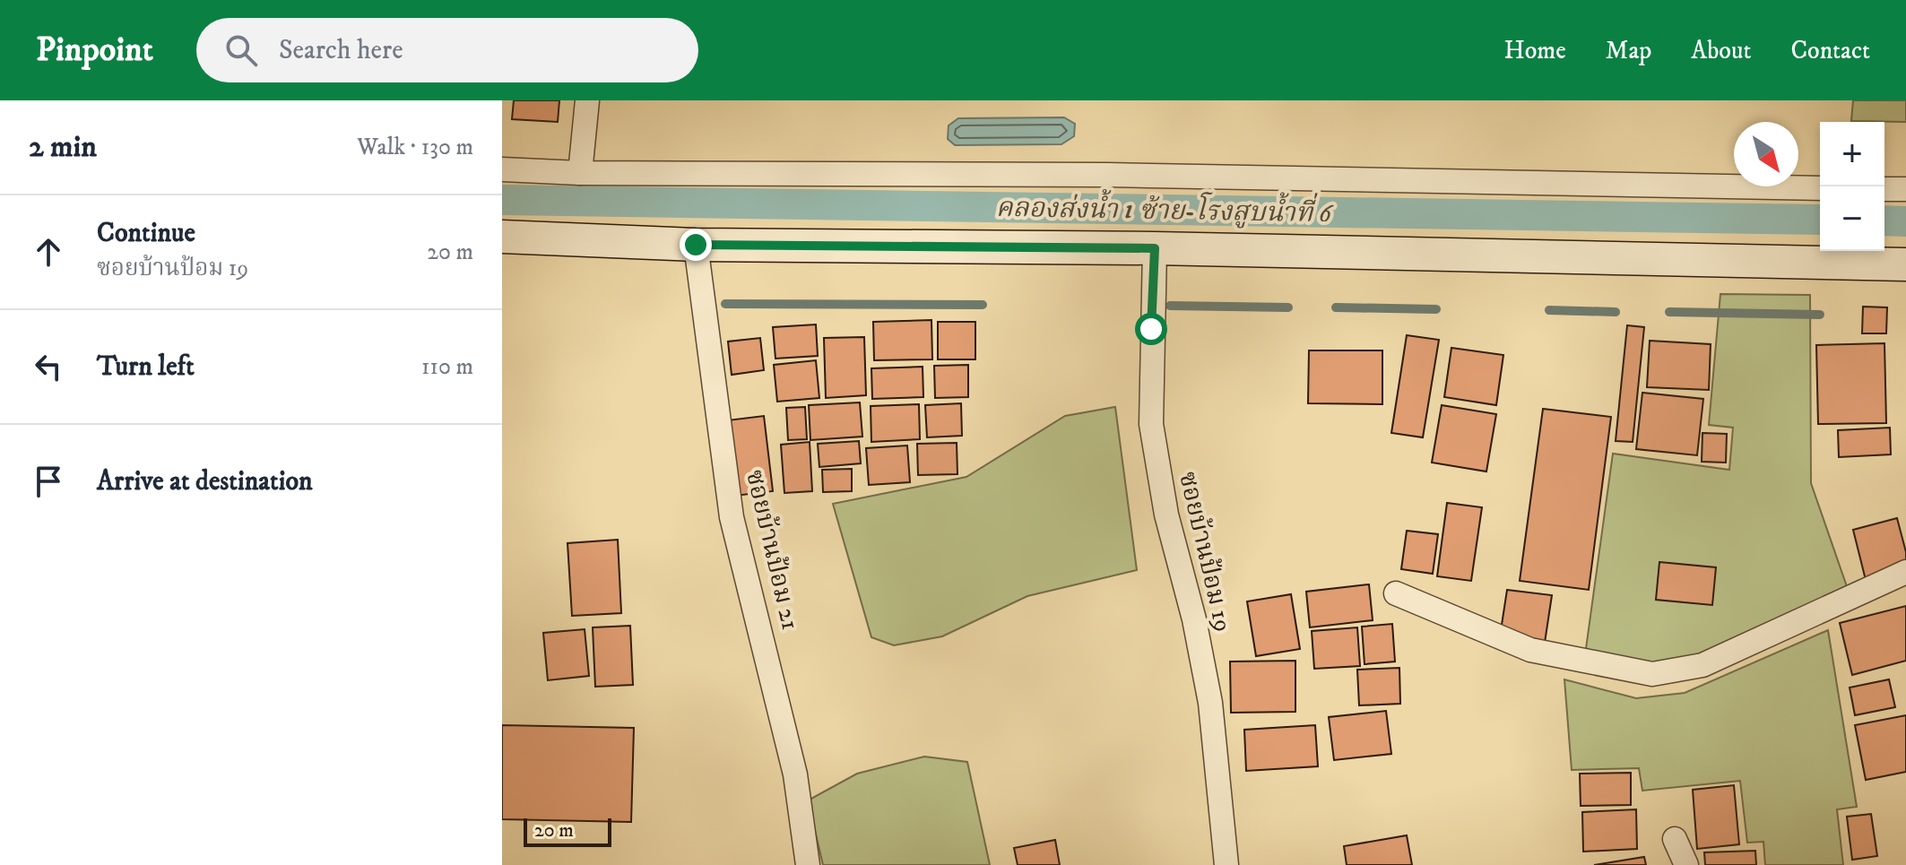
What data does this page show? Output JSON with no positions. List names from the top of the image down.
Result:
{
  "streets": {
    "street": ["ซอยบ้านป้อม 21", "ซอยบ้านป้อม 19"]
  },
  "water": ["คลองส่งน้ำ 1 ซ้าย-โรงสูบน้ำที่ 6"],
  "scale_bar": "20 m",
  "north": "bottom right",
  "page": {
    "header": "Pinpoint",
    "search": "Search here",
    "nav": [
      "Home",
      "Map",
      "About",
      "Contact"
    ],
    "heading": ["2 min", "Walk · 130 m"],
    "map_buttons": ["+", "−"],
    "list": [
      ["Continue", "ซอยบ้านป้อม 19", "20 m"],
      ["Turn left", "110 m"],
      "Arrive at destination"
    ],
    "scale": "20 m"
  }
}
